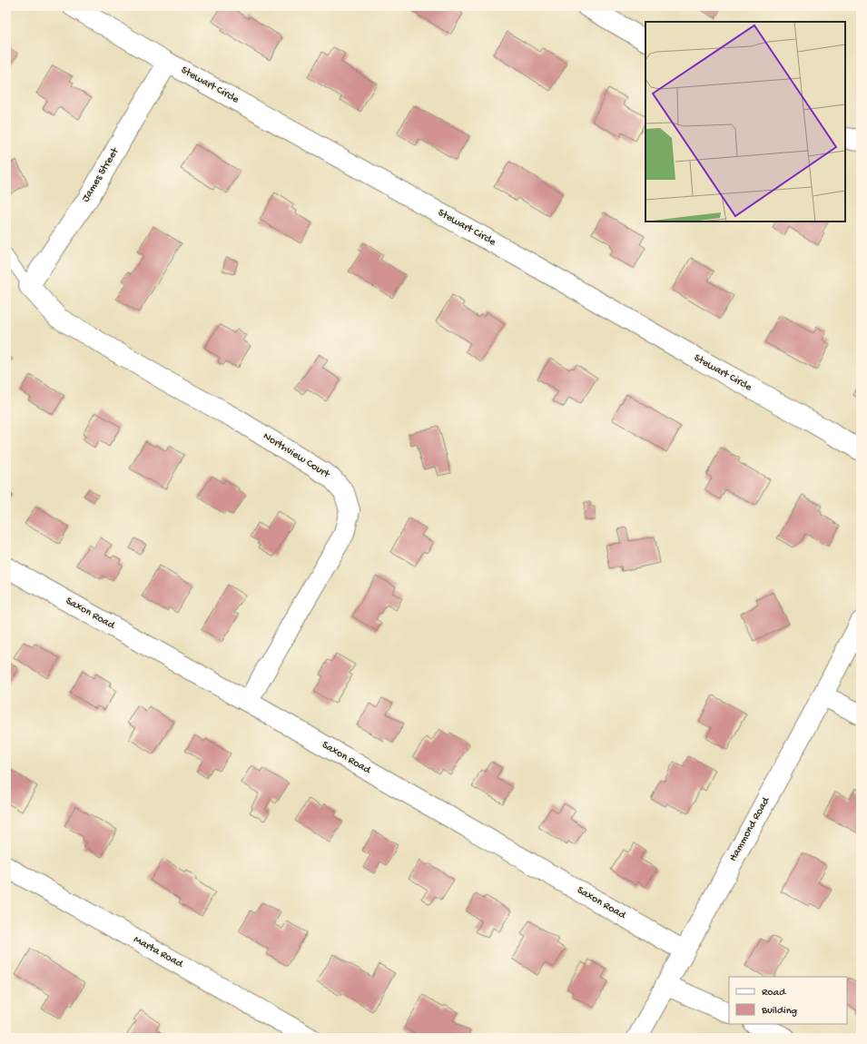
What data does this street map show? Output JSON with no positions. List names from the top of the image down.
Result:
{
  "streets": {
    "street": [
      "Stewart Circle",
      "James Street",
      "Northview Court",
      "Saxon Road",
      "Hammond Road",
      "Marta Road"
    ]
  },
  "crossings": [
    ["Stewart Circle", "James Street"],
    ["James Street", "Northview Court"],
    ["Northview Court", "Saxon Road"],
    ["Saxon Road", "Hammond Road"]
  ],
  "legend": ["Road", "Building"]
}
